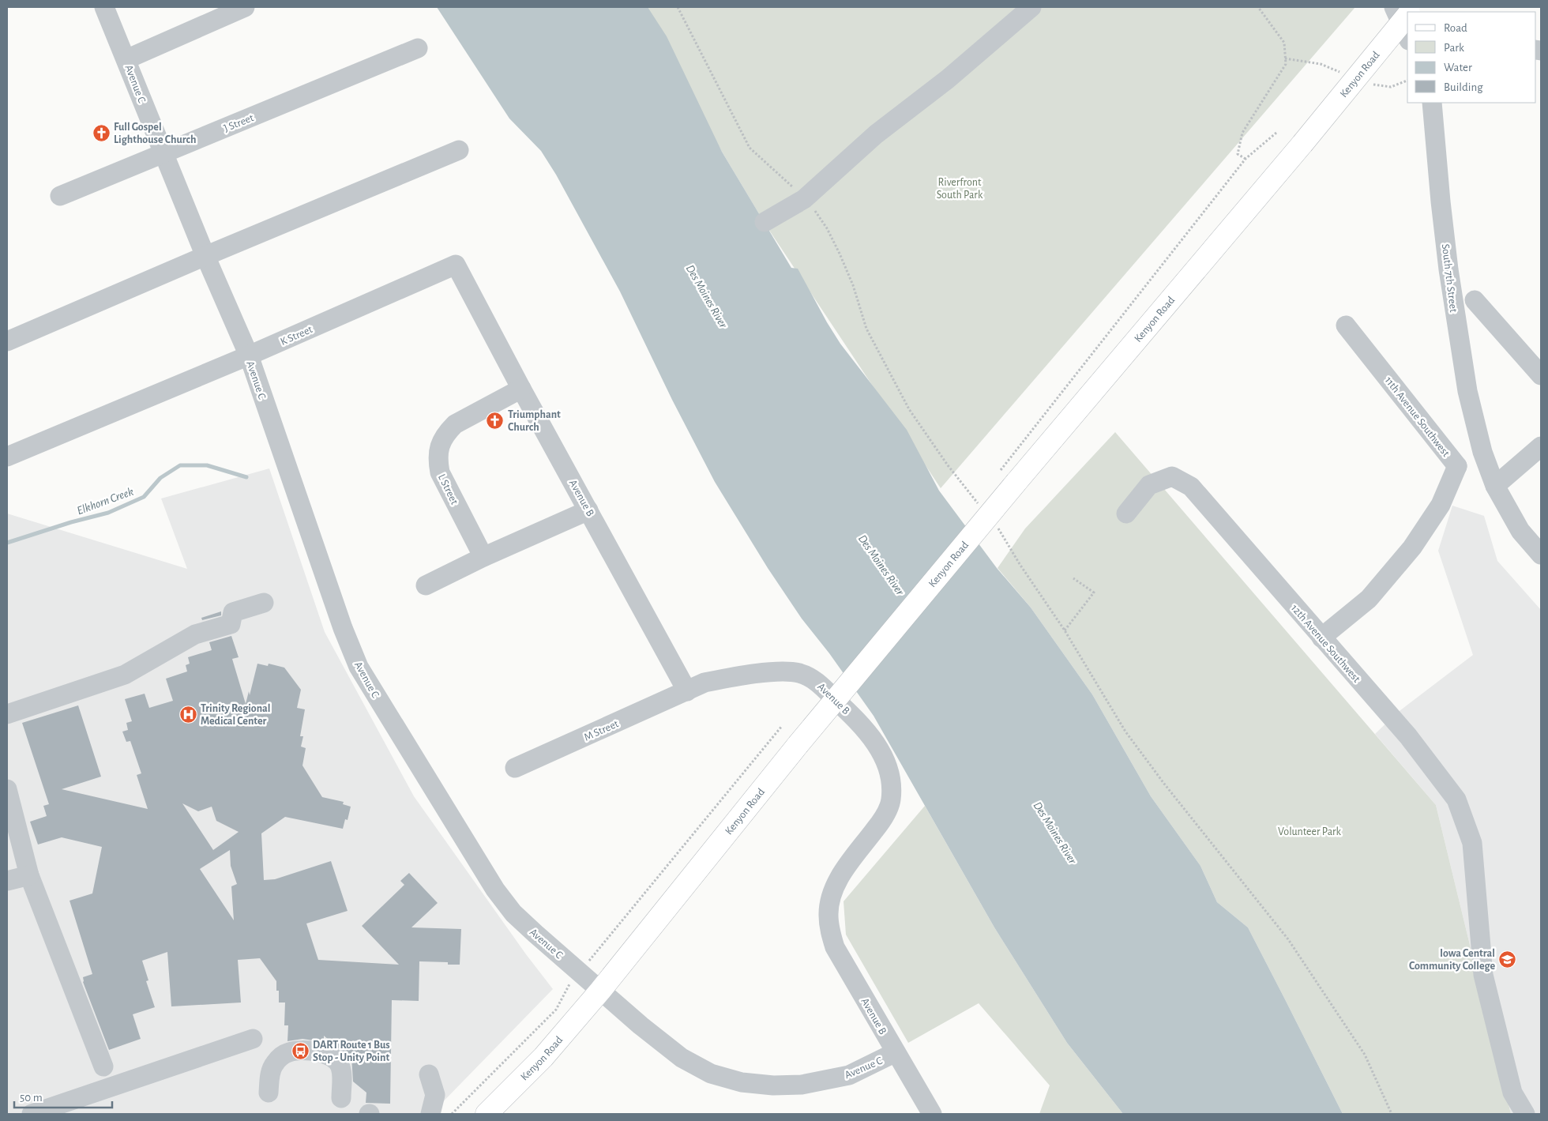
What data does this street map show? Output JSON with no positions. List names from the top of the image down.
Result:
{
  "streets": {
    "main road": ["Kenyon Road"],
    "street": [
      "Avenue C",
      "J Street",
      "South 7th Street",
      "K Street",
      "11th Avenue Southwest",
      "L Street",
      "Avenue B",
      "12th Avenue Southwest",
      "M Street"
    ]
  },
  "crossings": [
    ["Kenyon Road", "Avenue C"],
    ["Avenue C", "J Street"],
    ["Avenue C", "K Street"],
    ["Avenue C", "Avenue B"],
    ["South 7th Street", "11th Avenue Southwest"],
    ["K Street", "L Street"],
    ["K Street", "Avenue B"],
    ["L Street", "Avenue B"],
    ["Avenue B", "M Street"]
  ],
  "water": ["Des Moines River", "Elkhorn Creek"],
  "parks": ["Riverfront South Park", "Volunteer Park"],
  "places": {
    "church": ["Full Gospel Lighthouse Church", "Triumphant Church"],
    "hospital": ["Trinity Regional Medical Center"],
    "school or university": ["Iowa Central Community College"],
    "bus stop": ["DART Route 1 Bus Stop - Unity Point"]
  },
  "legend": [
    "Road",
    "Park",
    "Water",
    "Building"
  ],
  "scale_bar": "50 m"
}
